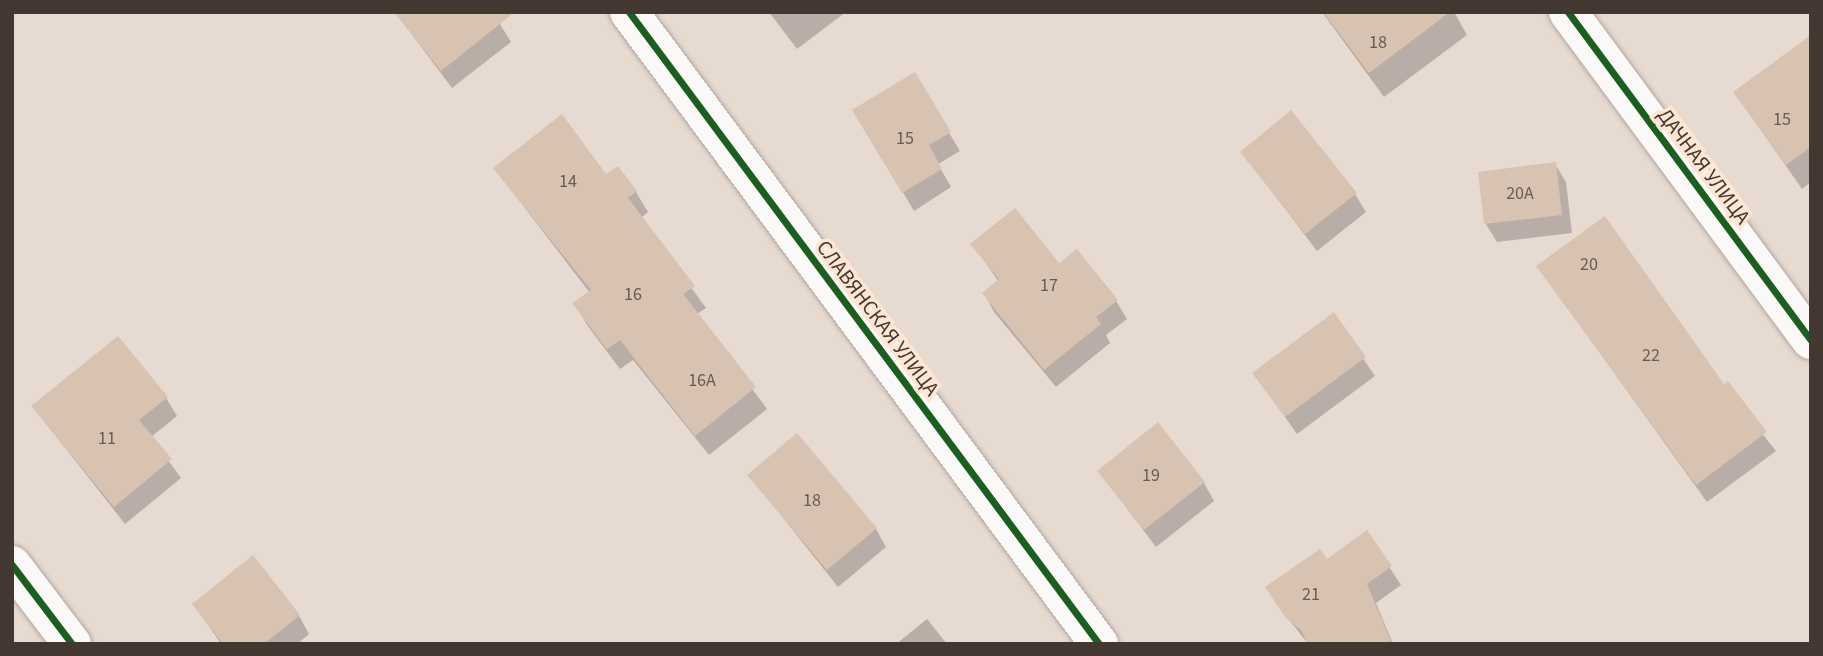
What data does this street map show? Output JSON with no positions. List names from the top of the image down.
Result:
{
  "streets": {
    "street": ["ДАЧНАЯ УЛИЦА", "СЛАВЯНСКАЯ УЛИЦА"]
  },
  "house_numbers": [
    "18",
    "15",
    "15",
    "14",
    "20А",
    "20",
    "17",
    "16",
    "22",
    "16А",
    "11",
    "19",
    "18",
    "21"
  ]
}
